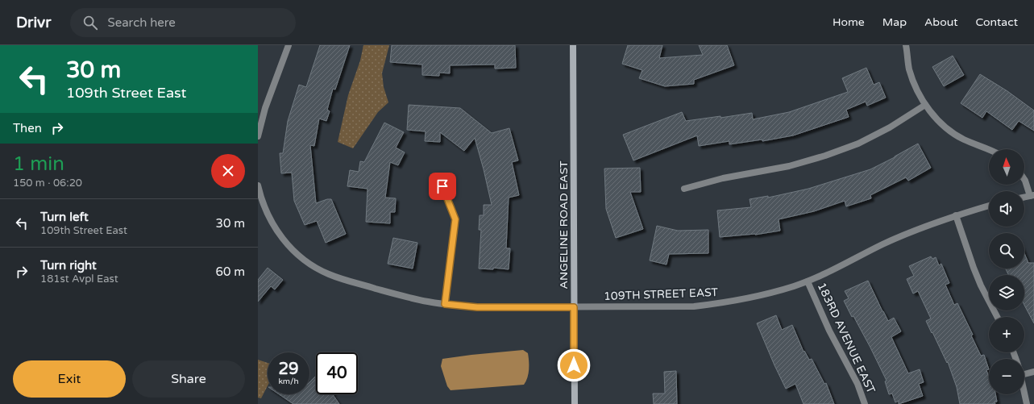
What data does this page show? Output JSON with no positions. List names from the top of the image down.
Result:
{
  "streets": {
    "street": ["ANGELINE ROAD EAST", "109TH STREET EAST", "183RD AVENUE EAST"]
  },
  "crossings": [
    ["ANGELINE ROAD EAST", "109TH STREET EAST"],
    ["109TH STREET EAST", "183RD AVENUE EAST"]
  ],
  "north": "top",
  "page": {
    "header": "Drivr",
    "search": "Search here",
    "nav": [
      "Home",
      "Map",
      "About",
      "Contact"
    ],
    "turn": ["30 m", "109th Street East"],
    "then": "Then",
    "heading": ["1 min", "150 m · 06:20"],
    "map_buttons": ["+", "−"],
    "list": [
      {
        "name": "Turn left",
        "note": "109th Street East",
        "value": "30 m"
      },
      {
        "name": "Turn right",
        "note": "181st Avpl East",
        "value": "60 m"
      }
    ],
    "speed": "29 km/h",
    "limit": "40",
    "buttons": ["Exit", "Share"]
  }
}
